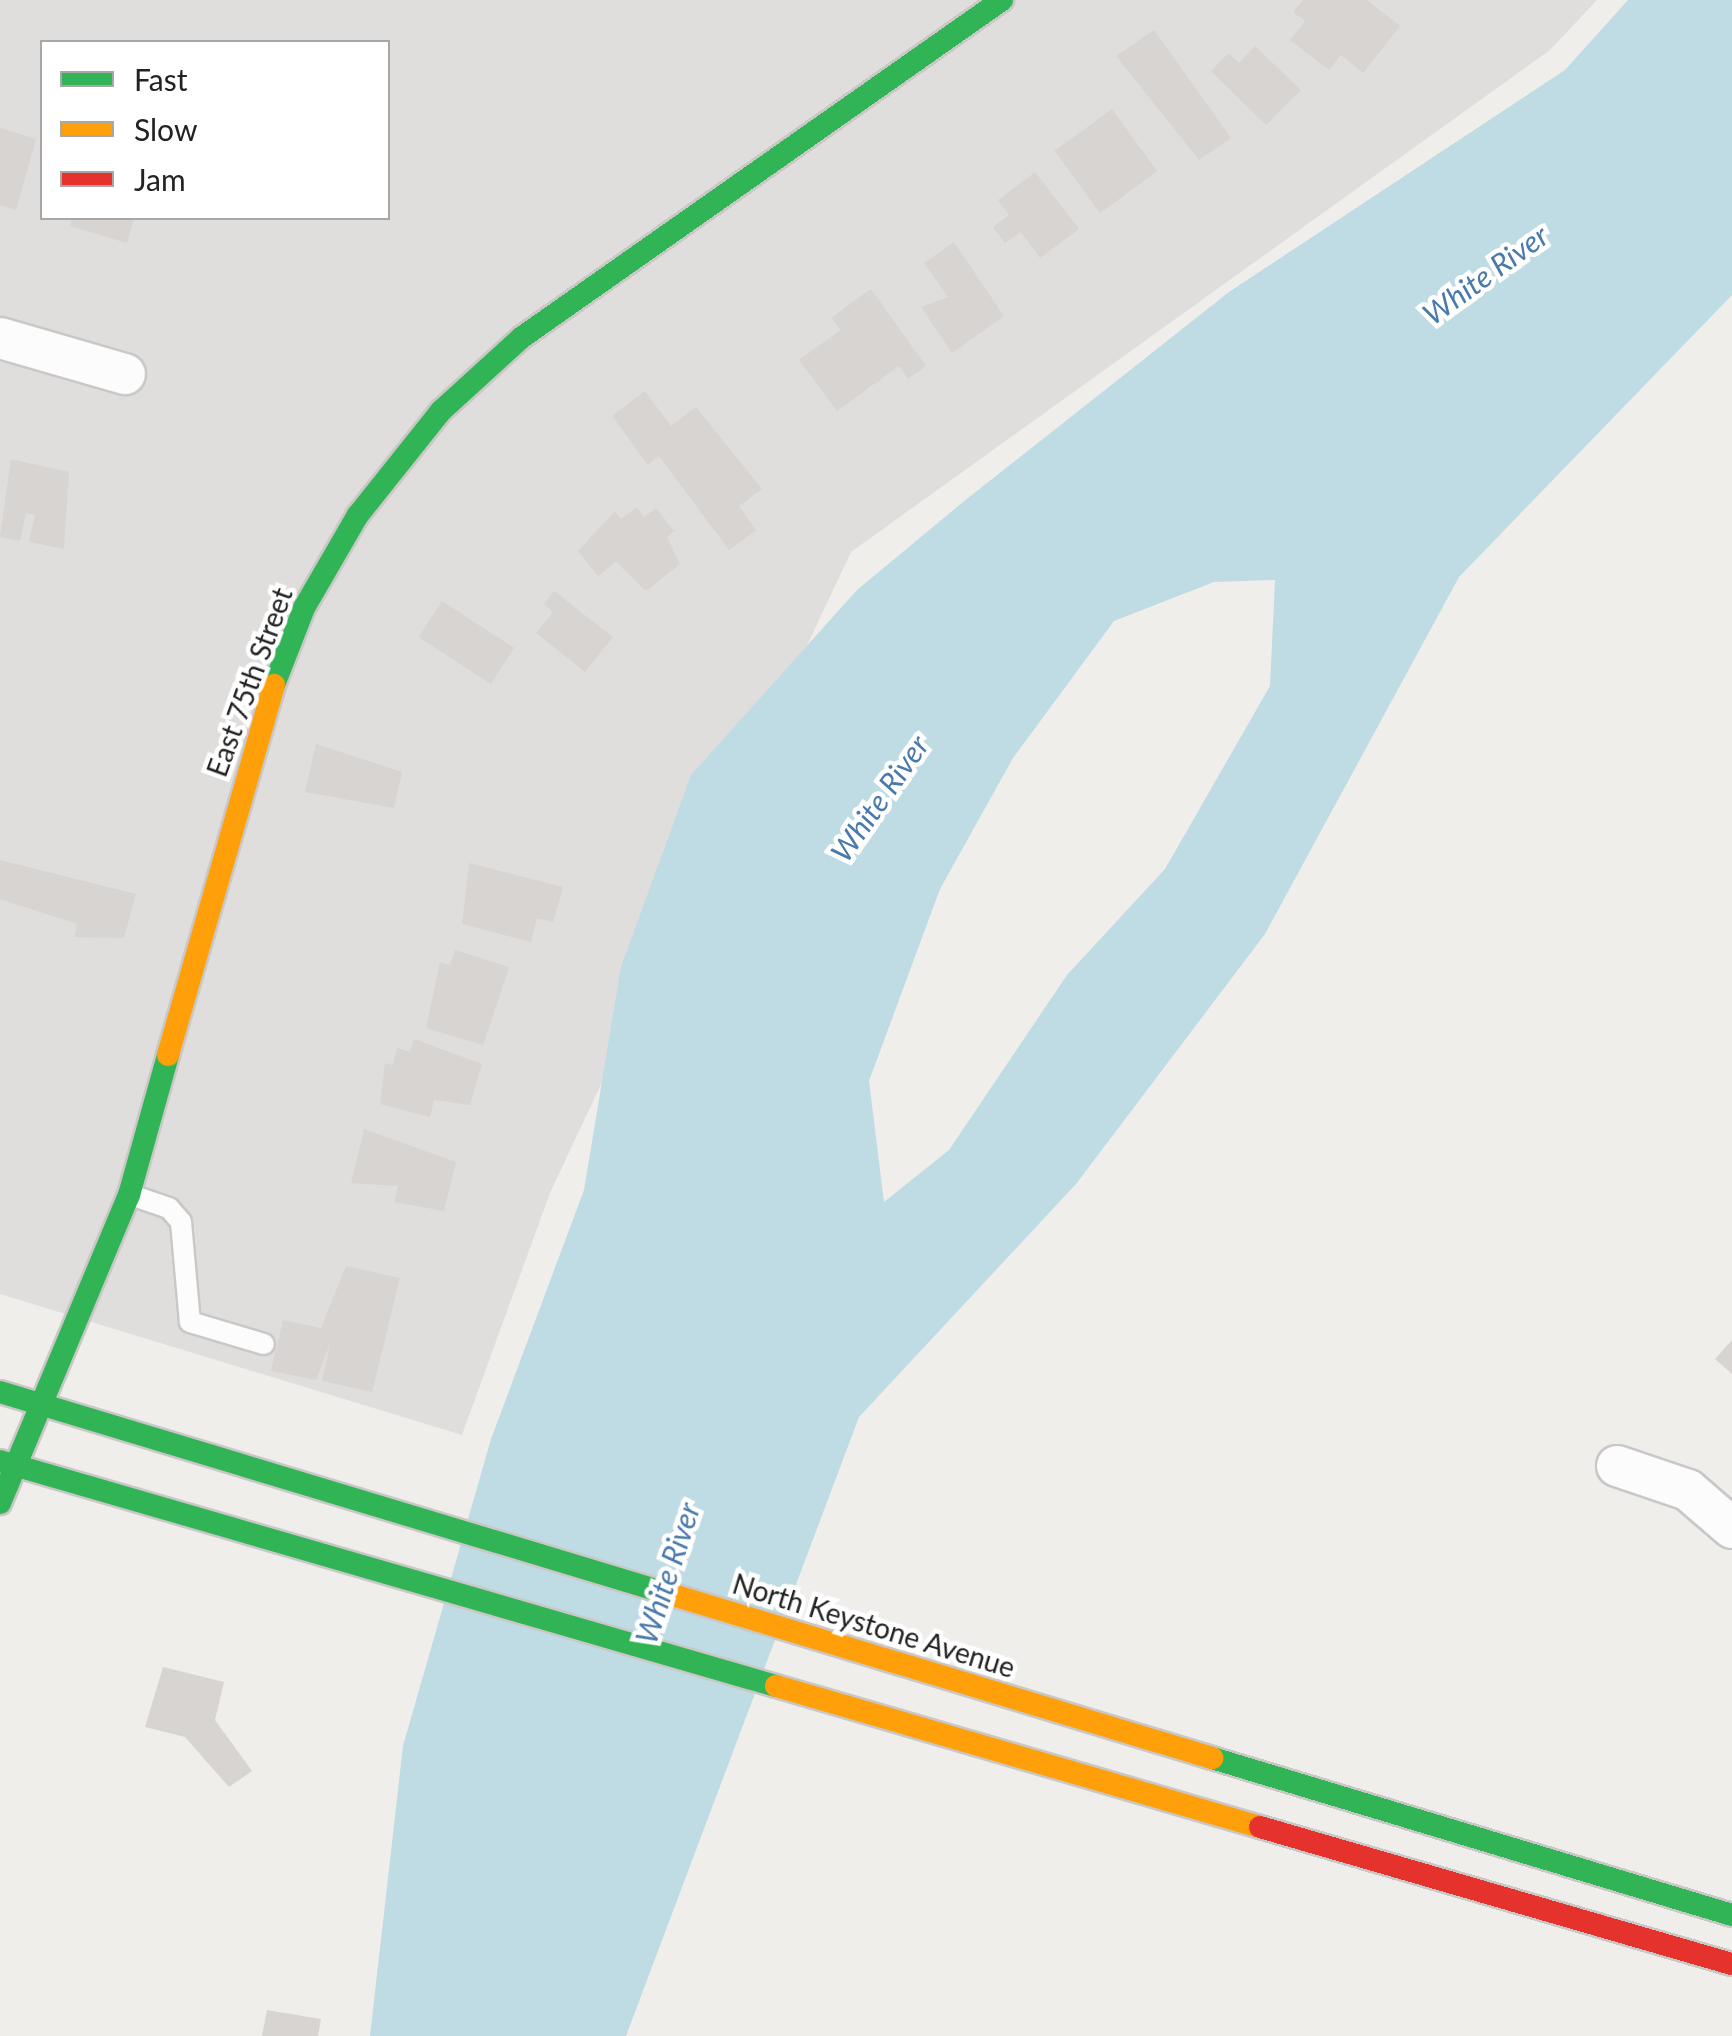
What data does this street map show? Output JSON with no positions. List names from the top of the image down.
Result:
{
  "streets": {
    "main road": ["East 75th Street", "North Keystone Avenue"]
  },
  "crossings": [
    ["East 75th Street", "North Keystone Avenue"]
  ],
  "water": ["White River"],
  "legend": ["Fast", "Slow", "Jam"]
}
